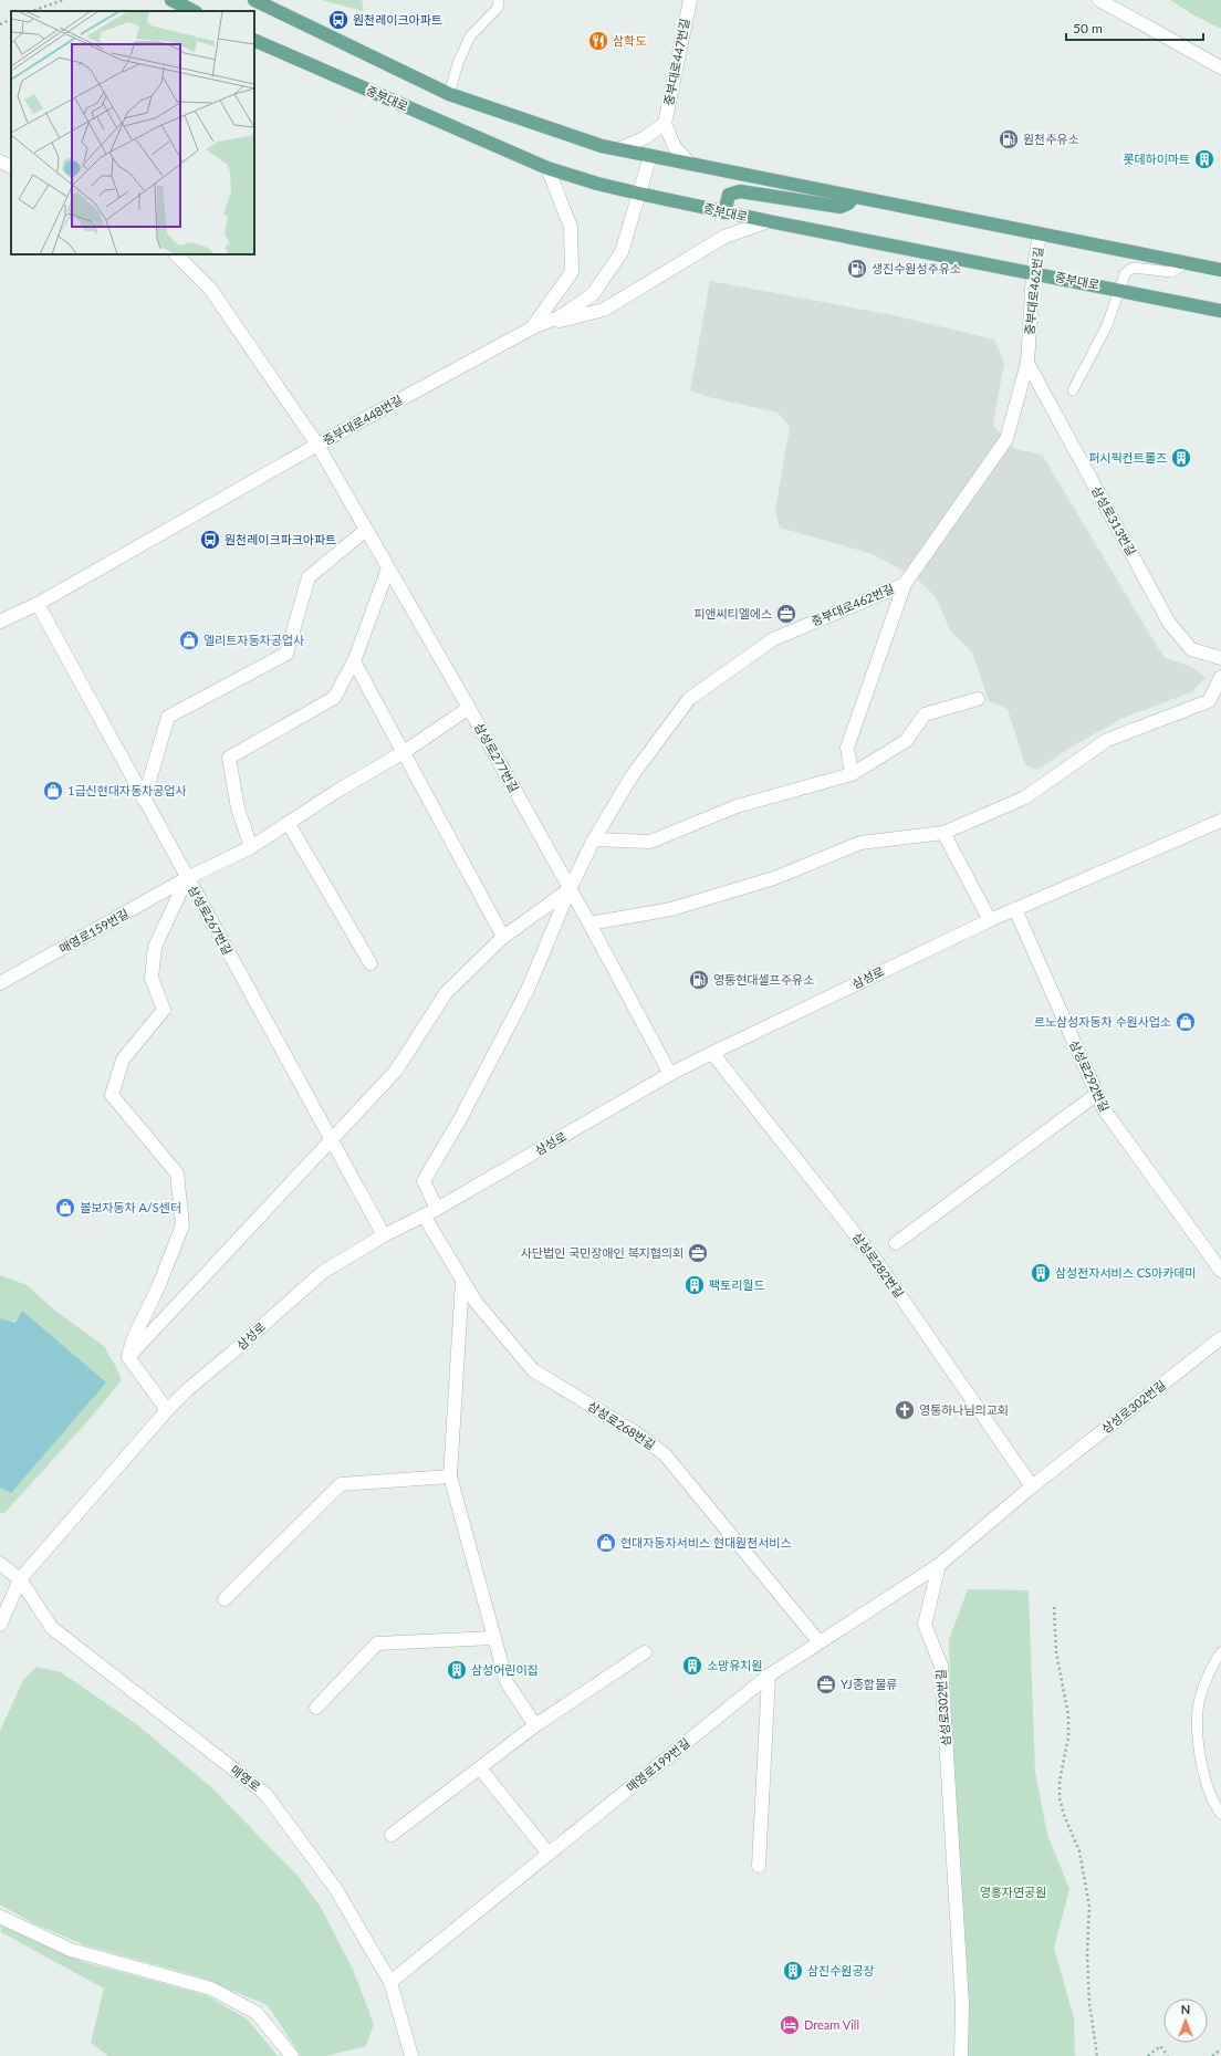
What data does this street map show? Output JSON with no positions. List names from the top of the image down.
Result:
{
  "streets": {
    "main road": ["중부대로"],
    "street": [
      "중부대로447번길",
      "중부대로462번길",
      "중부대로448번길",
      "삼성로313번길",
      "삼성로277번길",
      "삼성로267번길",
      "매영로159번길",
      "삼성로",
      "삼성로292번길",
      "삼성로282번길",
      "삼성로302번길",
      "삼성로268번길",
      "매영로199번길",
      "매영로"
    ]
  },
  "crossings": [
    ["중부대로", "중부대로462번길"],
    ["중부대로", "중부대로448번길"],
    ["중부대로462번길", "삼성로313번길"],
    ["중부대로462번길", "삼성로277번길"],
    ["중부대로462번길", "삼성로"],
    ["중부대로448번길", "삼성로277번길"],
    ["중부대로448번길", "삼성로267번길"],
    ["삼성로277번길", "매영로159번길"],
    ["삼성로277번길", "삼성로"],
    ["삼성로267번길", "매영로159번길"],
    ["삼성로267번길", "삼성로"],
    ["삼성로", "삼성로292번길"],
    ["삼성로", "삼성로282번길"],
    ["삼성로", "삼성로268번길"],
    ["삼성로", "매영로"],
    ["삼성로282번길", "삼성로302번길"],
    ["삼성로302번길", "매영로199번길"],
    ["삼성로268번길", "매영로199번길"],
    ["매영로199번길", "매영로"]
  ],
  "parks": ["영흥자연공원"],
  "places": {
    "bus stop": ["원천레이크아파트", "원천레이크파크아파트"],
    "restaurant": ["삼학도"],
    "fuel station": ["원천주유소", "생진수원성주유소", "영통현대셀프주유소"],
    "building": [
      "롯데하이마트",
      "퍼시픽컨트롤즈",
      "삼성전자서비스 CS아카데미",
      "팩토리월드",
      "소망유치원",
      "삼성어린이집",
      "삼진수원공장"
    ],
    "office": ["피앤씨티엘에스", "사단법인 국민장애인 복지협의회", "YJ종합물류"],
    "shop": [
      "엘리트자동차공업사",
      "1급신현대자동차공업사",
      "르노삼성자동차 수원사업소",
      "볼보자동차 A/S센터",
      "현대자동차서비스 현대원천서비스"
    ],
    "church": ["영통하나님의교회"],
    "hotel": ["Dream Vill"]
  },
  "scale_bar": "50 m",
  "north": "top"
}
